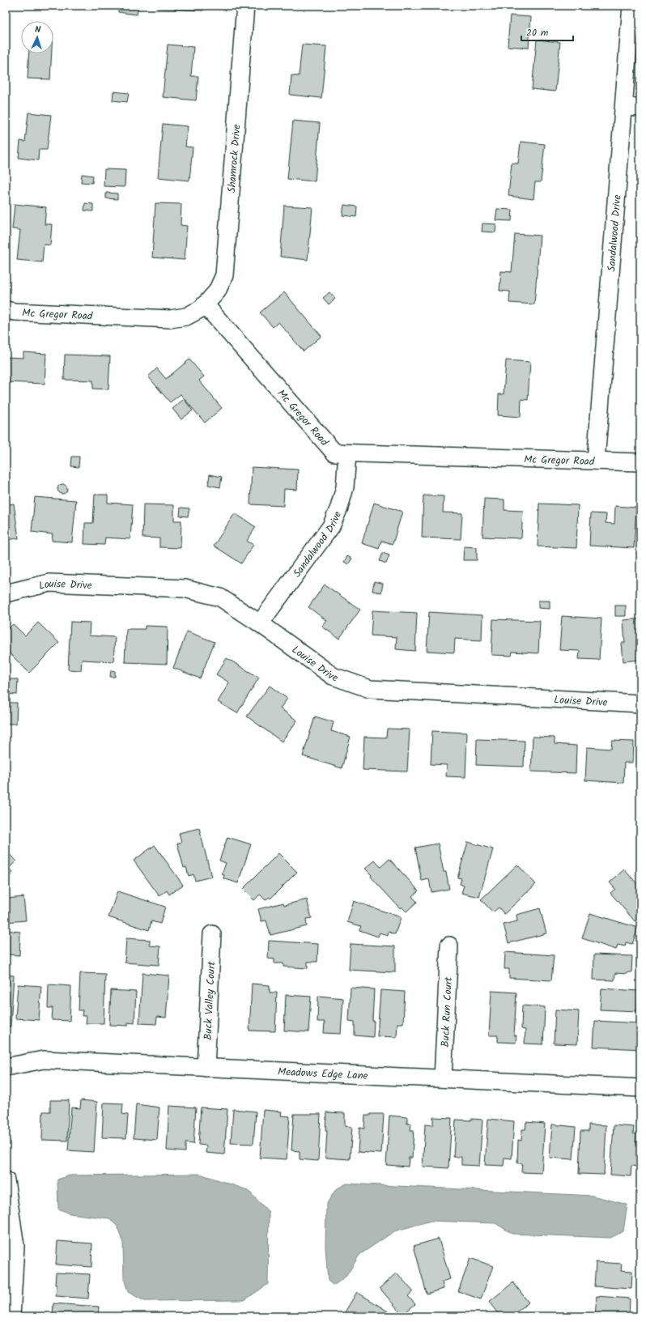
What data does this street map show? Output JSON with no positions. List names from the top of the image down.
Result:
{
  "streets": {
    "street": [
      "Shamrock Drive",
      "Sandalwood Drive",
      "Mc Gregor Road",
      "Louise Drive",
      "Buck Valley Court",
      "Buck Run Court",
      "Meadows Edge Lane"
    ]
  },
  "crossings": [
    ["Shamrock Drive", "Mc Gregor Road"],
    ["Sandalwood Drive", "Mc Gregor Road"],
    ["Sandalwood Drive", "Louise Drive"],
    ["Buck Valley Court", "Meadows Edge Lane"],
    ["Buck Run Court", "Meadows Edge Lane"]
  ],
  "scale_bar": "20 m",
  "north": "top"
}
